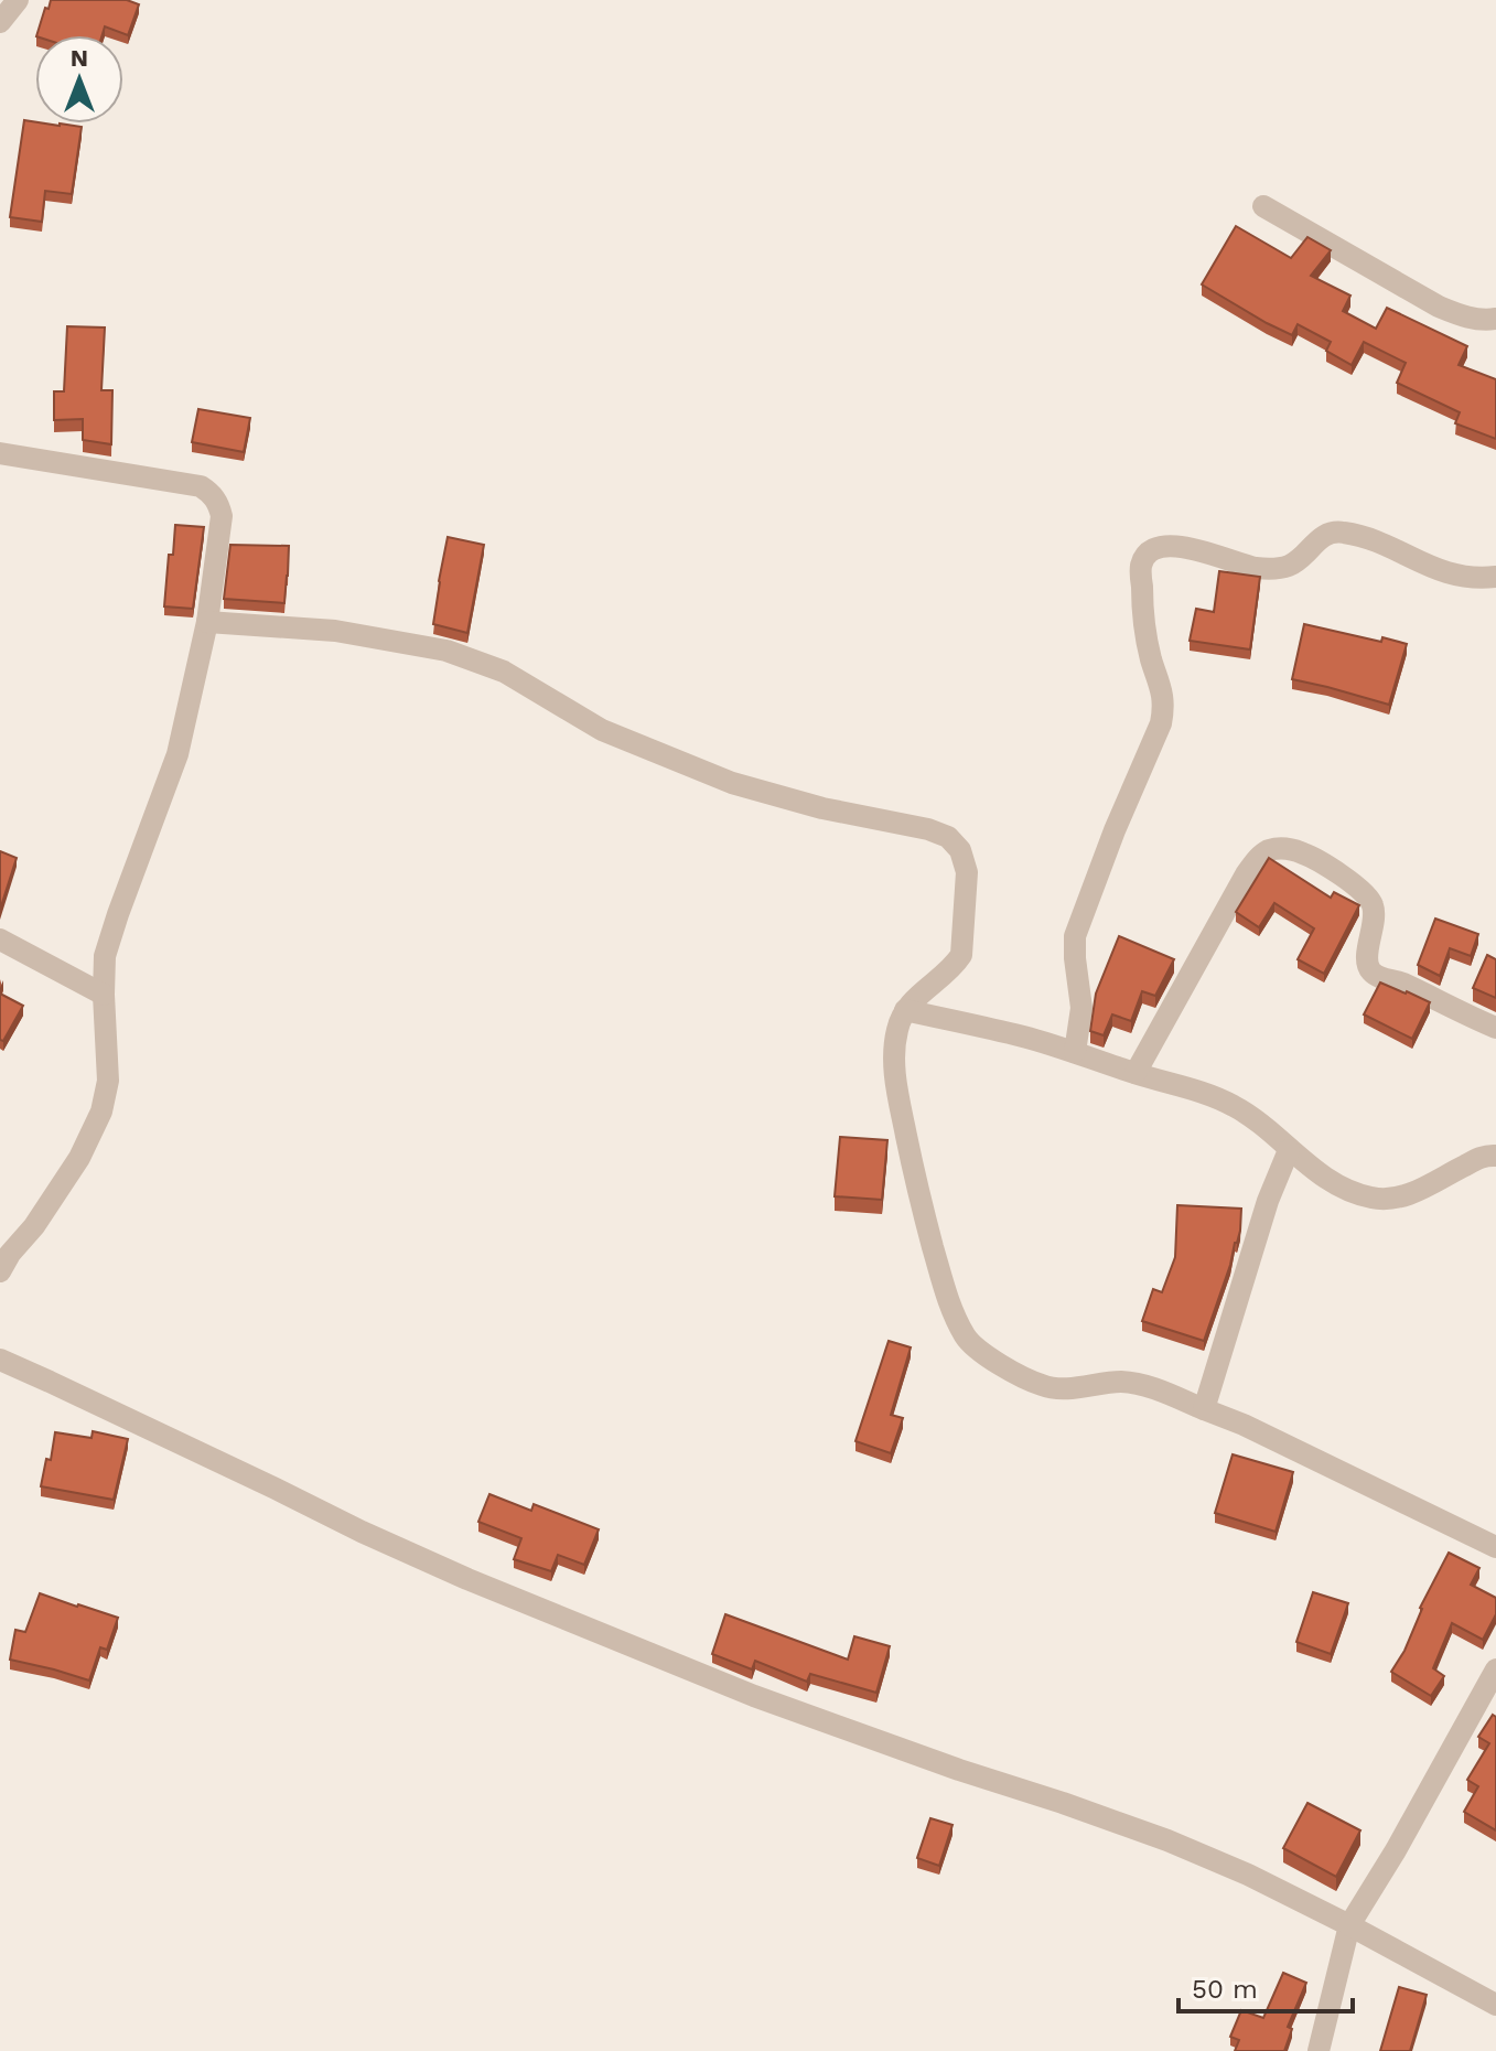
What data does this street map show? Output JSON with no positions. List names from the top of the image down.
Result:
{
  "scale_bar": "50 m",
  "north": "top"
}
